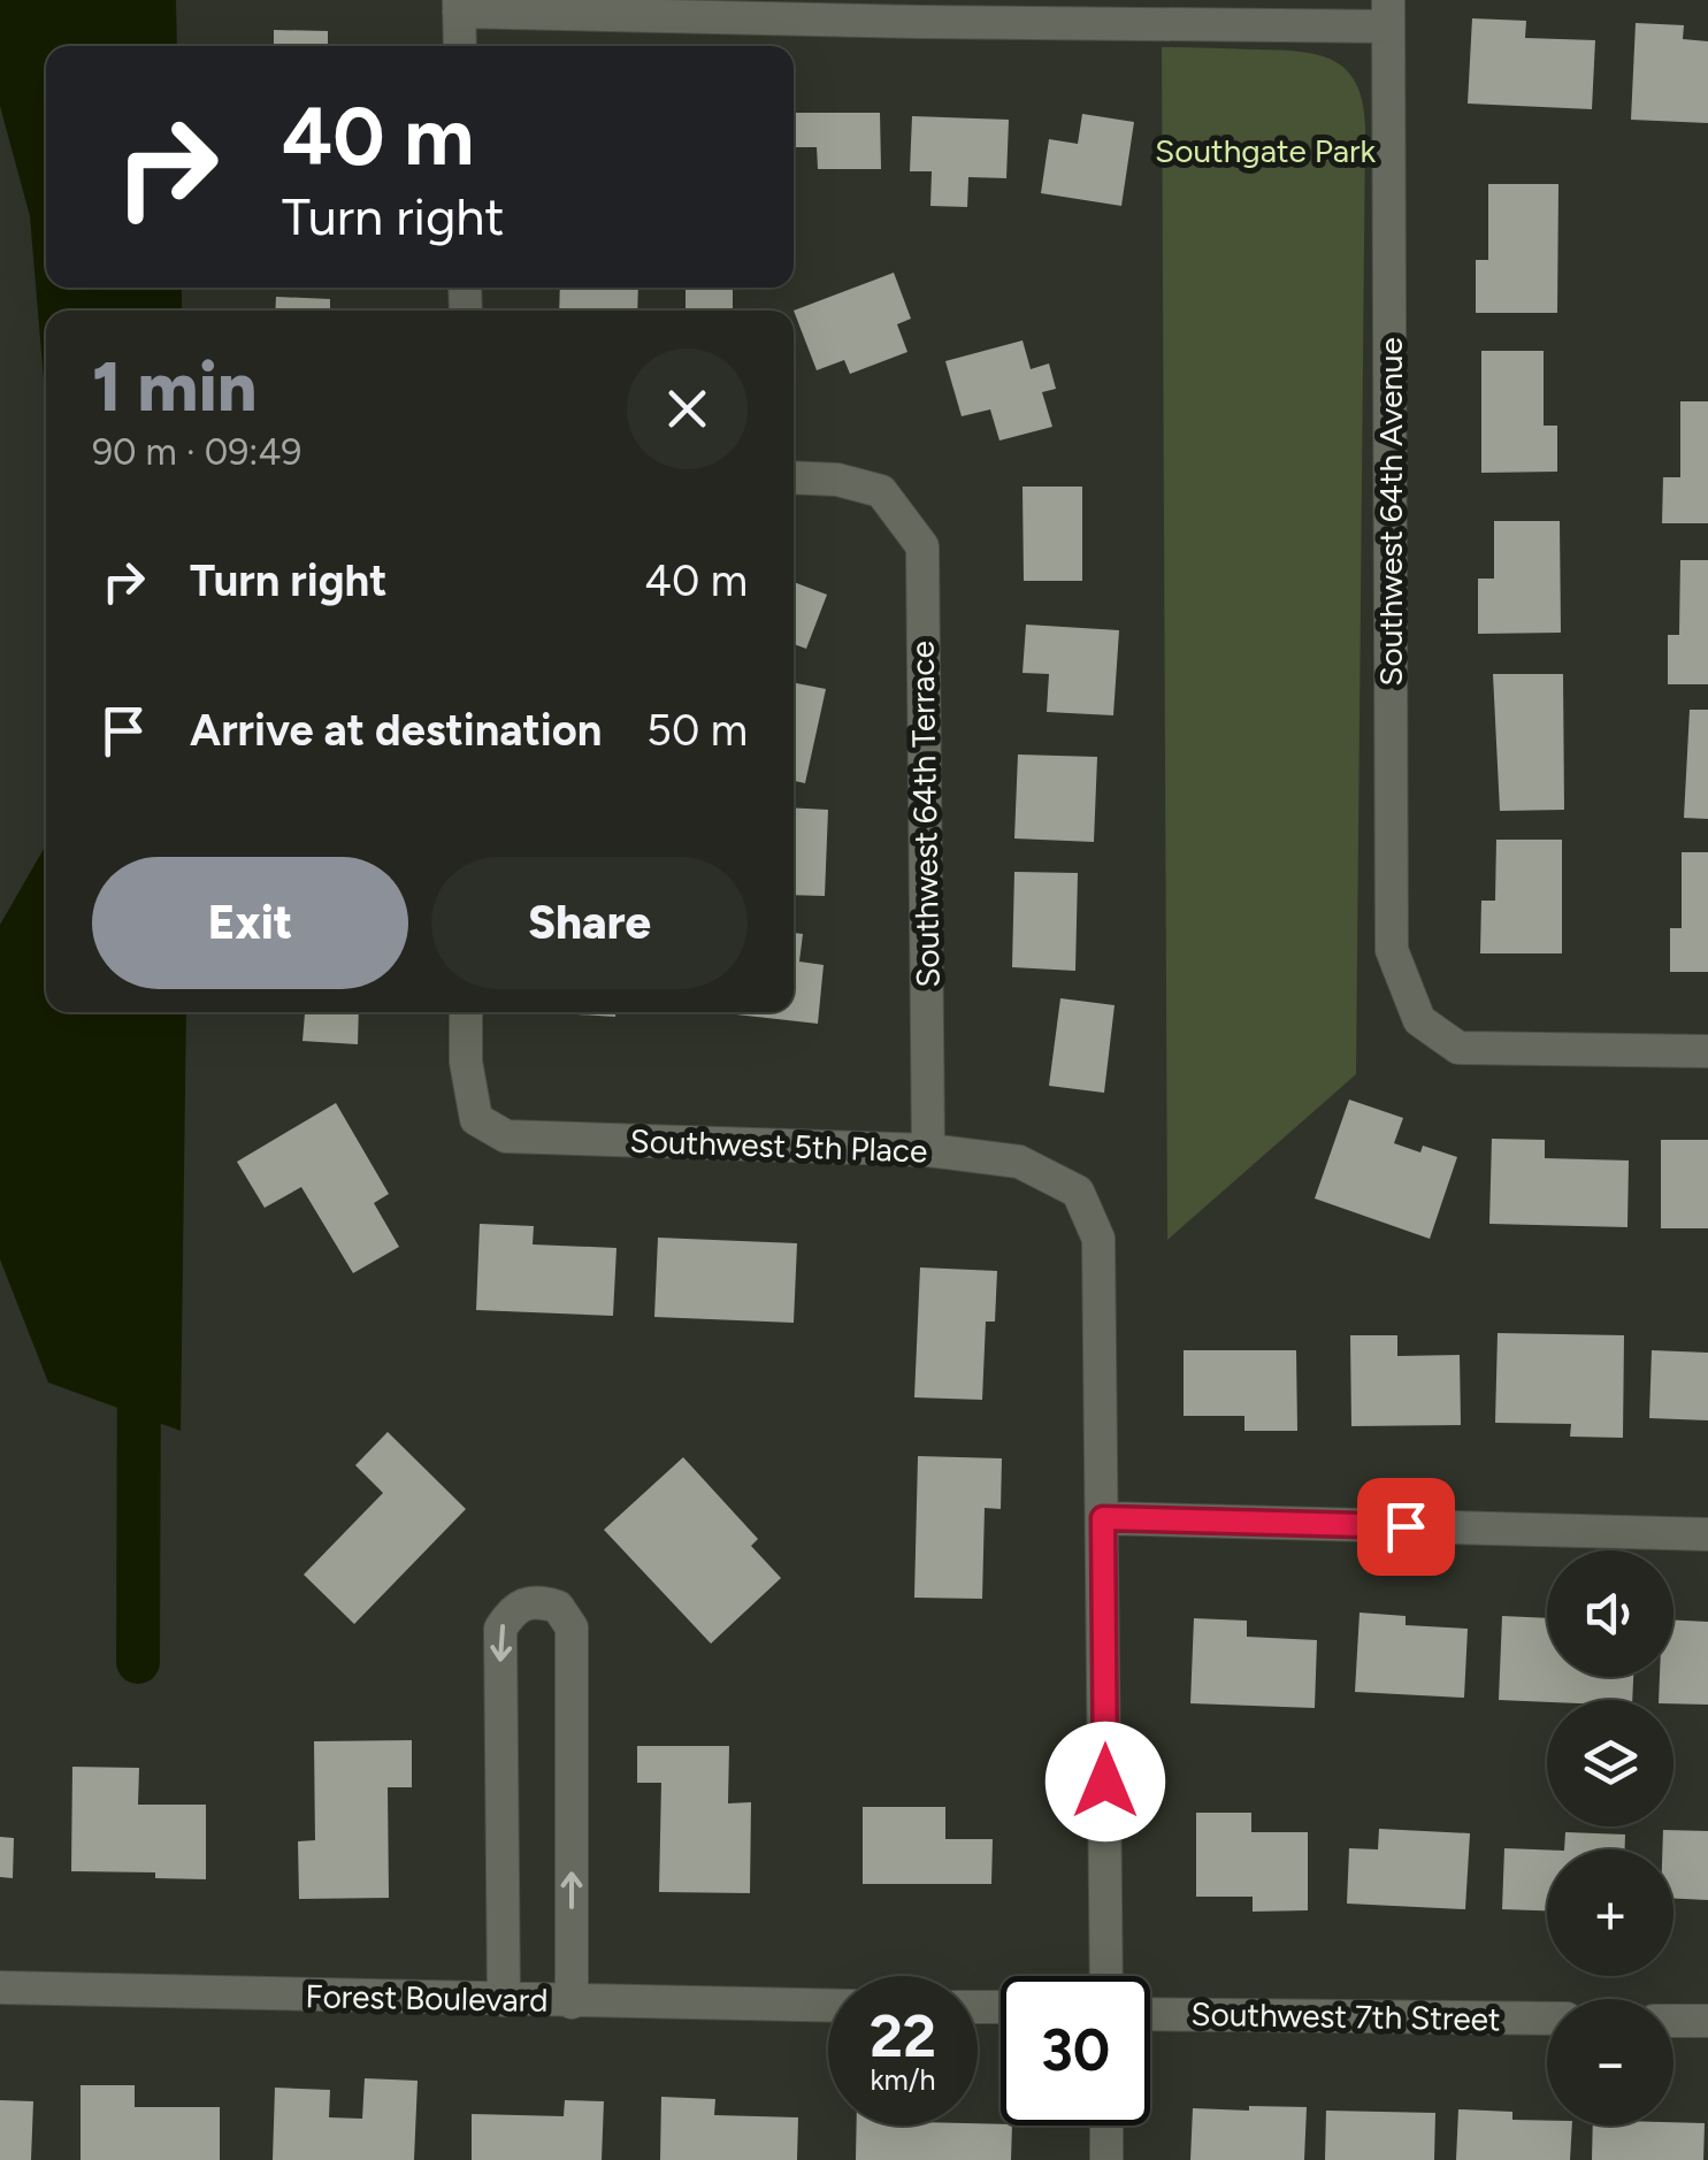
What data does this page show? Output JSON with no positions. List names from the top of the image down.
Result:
{
  "streets": {
    "street": [
      "Southwest 64th Avenue",
      "Southwest 64th Terrace",
      "Southwest 5th Place",
      "Forest Boulevard",
      "Southwest 7th Street"
    ]
  },
  "crossings": [
    ["Southwest 64th Terrace", "Southwest 5th Place"]
  ],
  "parks": ["Southgate Park"],
  "page": {
    "turn": ["40 m", "Turn right"],
    "heading": ["1 min", "90 m · 09:49"],
    "list": [
      {
        "name": "Turn right",
        "value": "40 m"
      },
      {
        "name": "Arrive at destination",
        "value": "50 m"
      }
    ],
    "buttons": ["Exit", "Share"],
    "map_buttons": ["+", "−"],
    "speed": "22 km/h",
    "limit": "30"
  }
}
